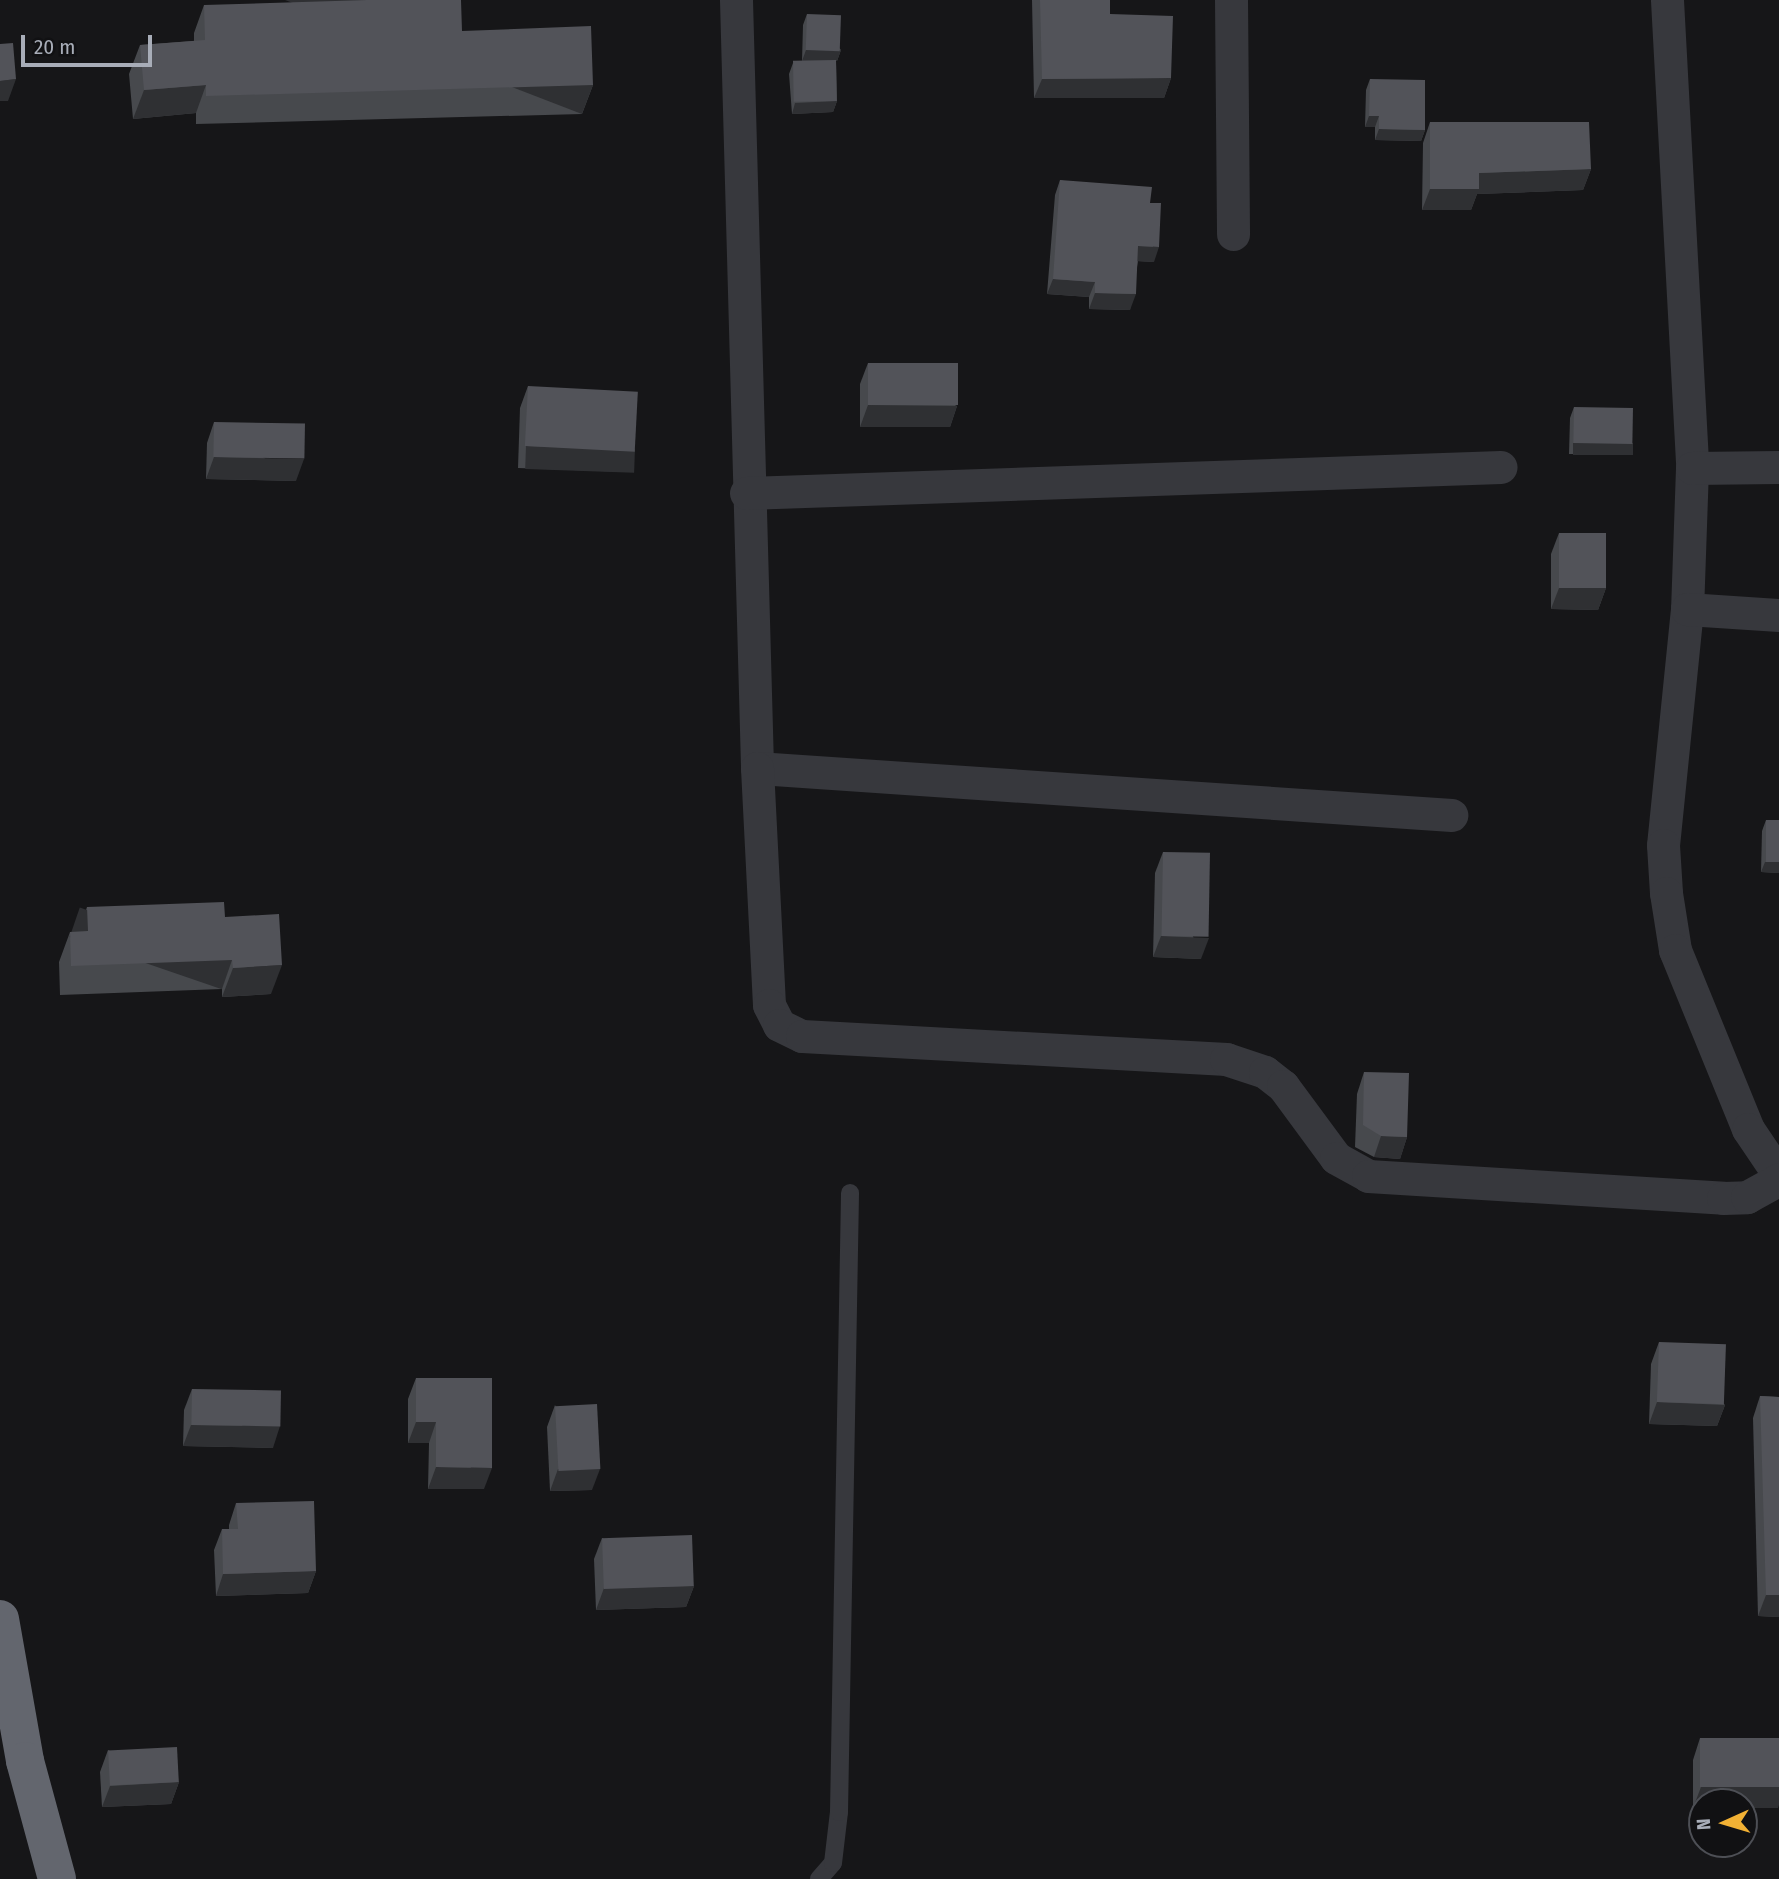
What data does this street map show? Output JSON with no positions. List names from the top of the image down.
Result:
{
  "scale_bar": "20 m",
  "north": "left"
}
